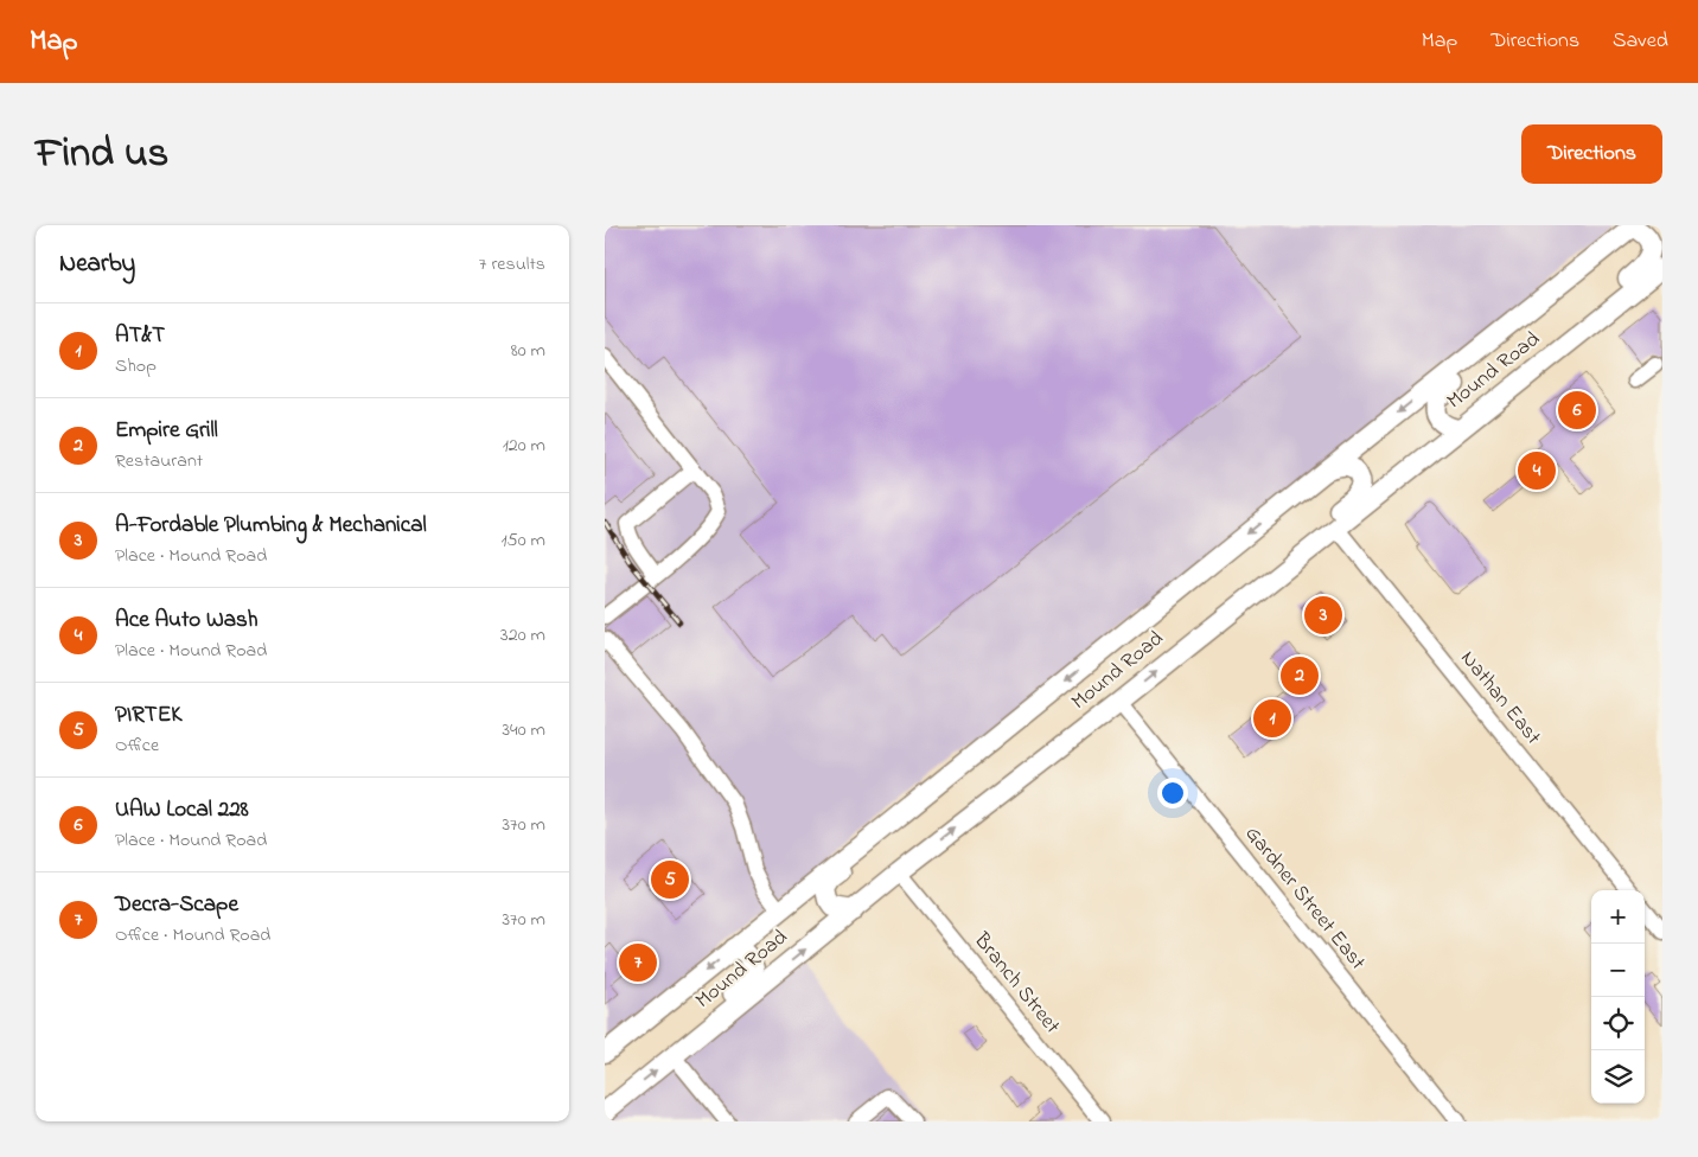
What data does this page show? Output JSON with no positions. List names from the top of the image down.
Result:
{
  "streets": {
    "main road": ["Mound Road"],
    "street": ["Nathan East", "Gardner Street East", "Branch Street"]
  },
  "crossings": [
    ["Mound Road", "Nathan East"],
    ["Mound Road", "Gardner Street East"],
    ["Mound Road", "Branch Street"]
  ],
  "page": {
    "header": "Map",
    "nav": ["Map", "Directions", "Saved"],
    "title": "Find us",
    "buttons": "Directions",
    "heading": ["Nearby", "7 results"],
    "list": [
      {
        "mark": "1",
        "name": "AT&T",
        "note": "Shop",
        "value": "80 m"
      },
      {
        "mark": "2",
        "name": "Empire Grill",
        "note": "Restaurant",
        "value": "120 m"
      },
      {
        "mark": "3",
        "name": "A-Fordable Plumbing & Mechanical",
        "note": "Place · Mound Road",
        "value": "150 m"
      },
      {
        "mark": "4",
        "name": "Ace Auto Wash",
        "note": "Place · Mound Road",
        "value": "320 m"
      },
      {
        "mark": "5",
        "name": "PIRTEK",
        "note": "Office",
        "value": "340 m"
      },
      {
        "mark": "6",
        "name": "UAW Local 228",
        "note": "Place · Mound Road",
        "value": "370 m"
      },
      {
        "mark": "7",
        "name": "Decra-Scape",
        "note": "Office · Mound Road",
        "value": "370 m"
      }
    ],
    "pins": [
      "6",
      "4",
      "3",
      "2",
      "1",
      "5",
      "7"
    ],
    "map_buttons": ["+", "−"]
  }
}
